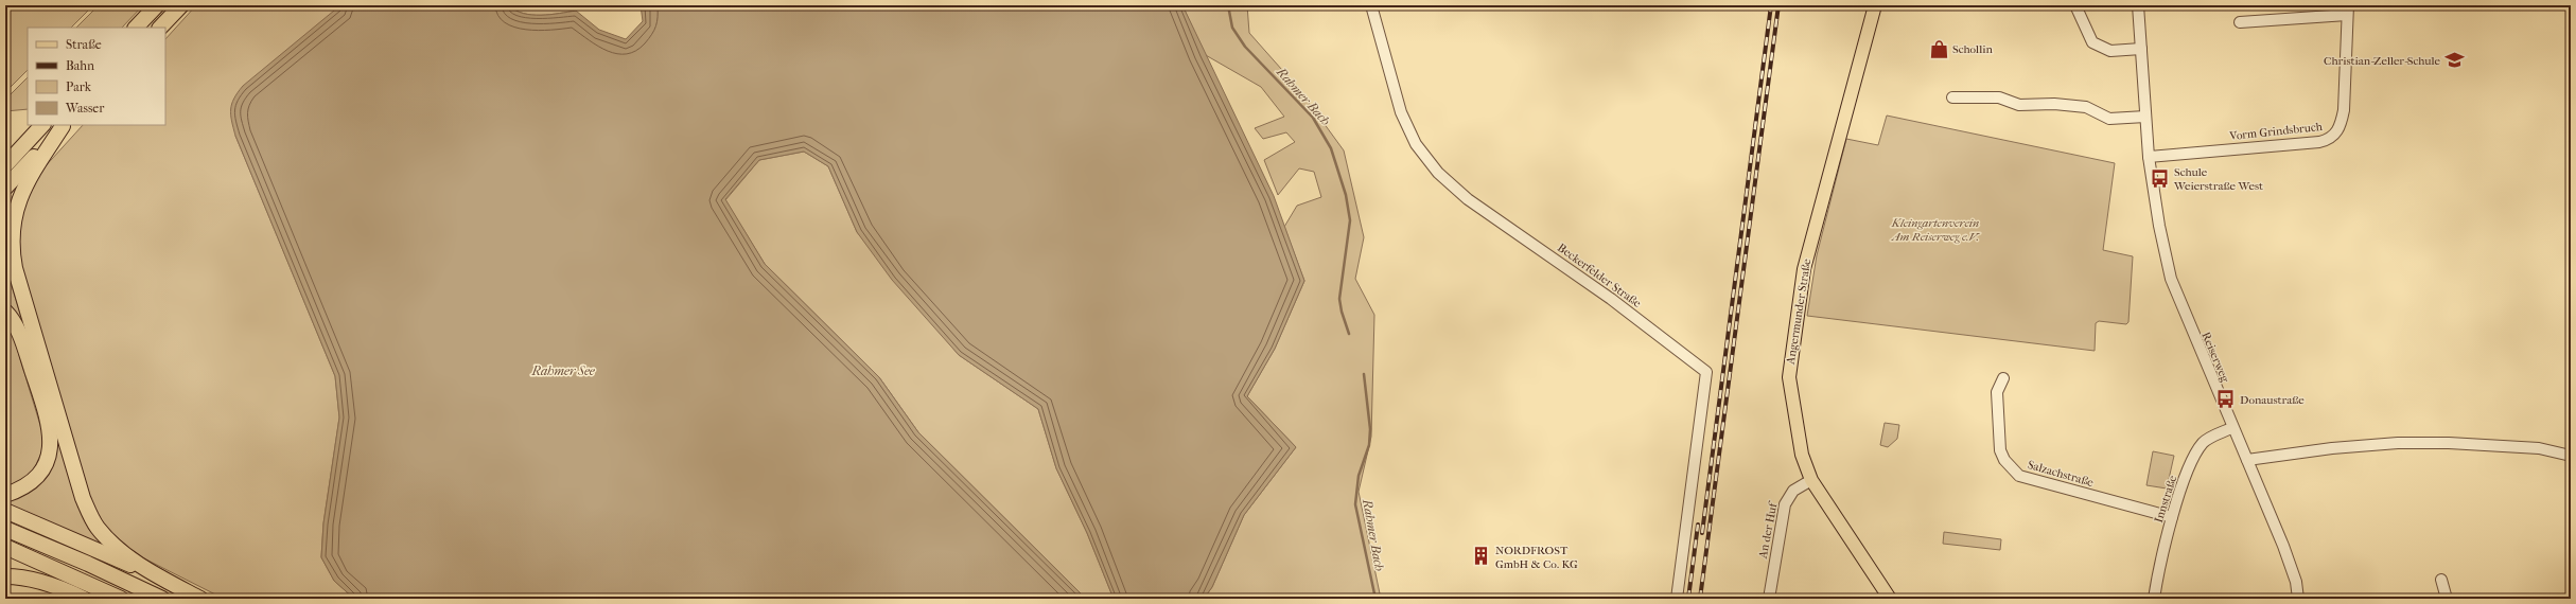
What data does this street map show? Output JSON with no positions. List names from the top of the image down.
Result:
{
  "streets": {
    "main road": ["Angermunder Straße"],
    "street": [
      "Vorm Grindsbruch",
      "Beckerfelder Straße",
      "Reiserweg",
      "Salzachstraße",
      "Innstraße",
      "An der Huf"
    ]
  },
  "crossings": [
    ["Vorm Grindsbruch", "Reiserweg"],
    ["Angermunder Straße", "An der Huf"],
    ["Reiserweg", "Innstraße"],
    ["Salzachstraße", "Innstraße"]
  ],
  "water": ["Rahmer Bach", "Rahmer See"],
  "parks": ["Kleingartenverein Am Reiserweg e.V."],
  "places": {
    "shop": ["Schollin"],
    "school or university": ["Christian-Zeller-Schule"],
    "bus stop": ["Schule Weierstraße West", "Donaustraße"],
    "building": ["NORDFROST GmbH & Co. KG"]
  },
  "legend": [
    "Straße",
    "Bahn",
    "Park",
    "Wasser"
  ]
}
